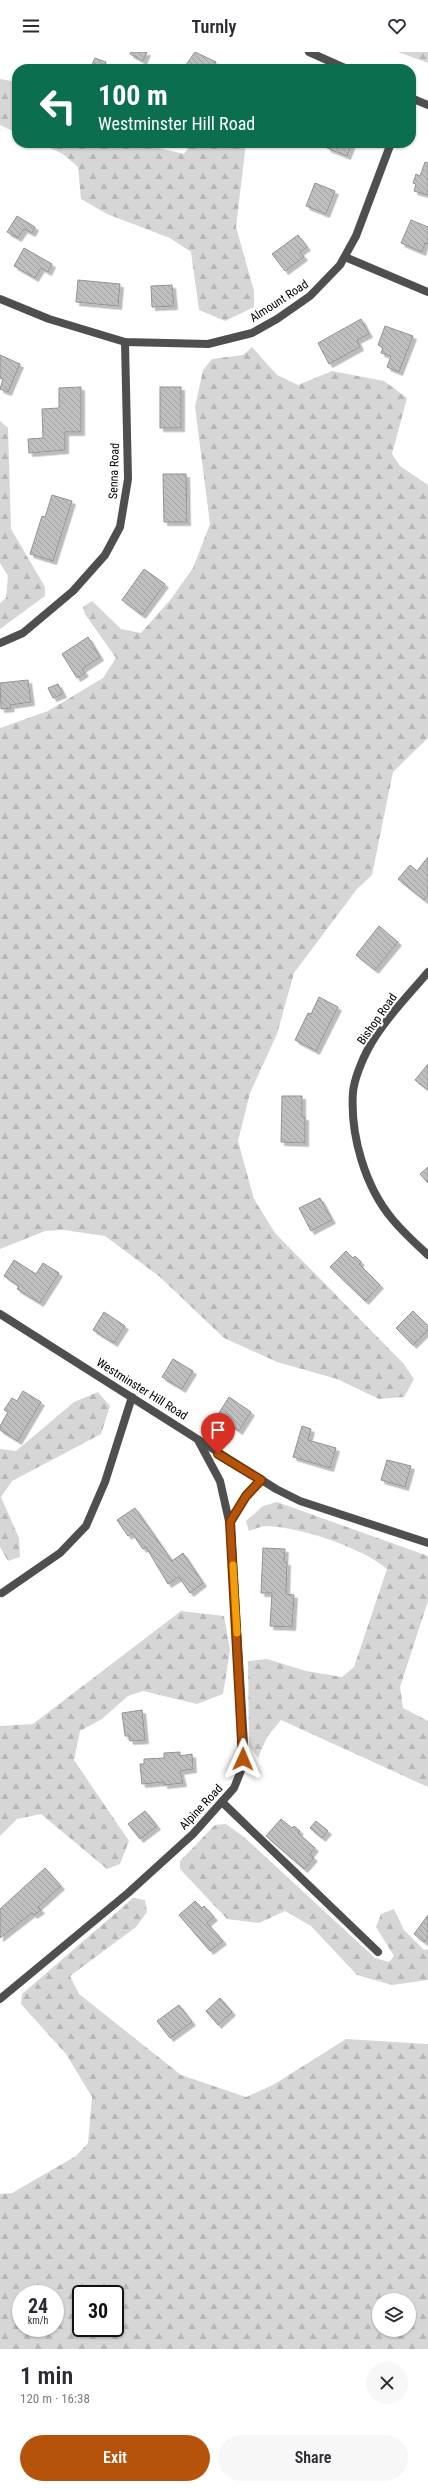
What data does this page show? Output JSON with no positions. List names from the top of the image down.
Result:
{
  "streets": {
    "street": [
      "Almount Road",
      "Senna Road",
      "Bishop Road",
      "Westminster Hill Road",
      "Alpine Road"
    ]
  },
  "crossings": [
    ["Almount Road", "Senna Road"],
    ["Westminster Hill Road", "Alpine Road"]
  ],
  "page": {
    "header": "Turnly",
    "turn": ["100 m", "Westminster Hill Road"],
    "speed": "24 km/h",
    "limit": "30",
    "heading": ["1 min", "120 m · 16:38"],
    "buttons": ["Exit", "Share"]
  }
}
